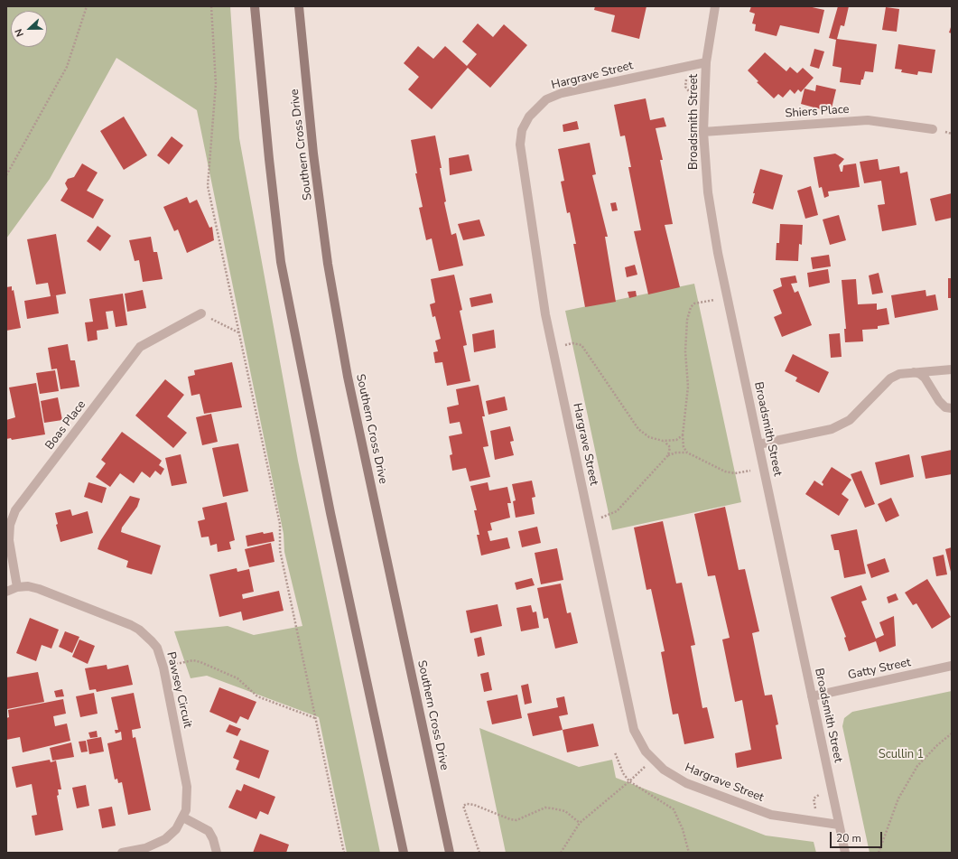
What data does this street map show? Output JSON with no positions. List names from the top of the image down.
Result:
{
  "streets": {
    "main road": ["Southern Cross Drive"],
    "street": [
      "Hargrave Street",
      "Shiers Place",
      "Broadsmith Street",
      "Boas Place",
      "Gatty Street",
      "Pawsey Circuit"
    ]
  },
  "crossings": [
    ["Hargrave Street", "Broadsmith Street"],
    ["Shiers Place", "Broadsmith Street"],
    ["Broadsmith Street", "Gatty Street"],
    ["Boas Place", "Pawsey Circuit"]
  ],
  "parks": ["Scullin 1"],
  "scale_bar": "20 m",
  "north": "left"
}
